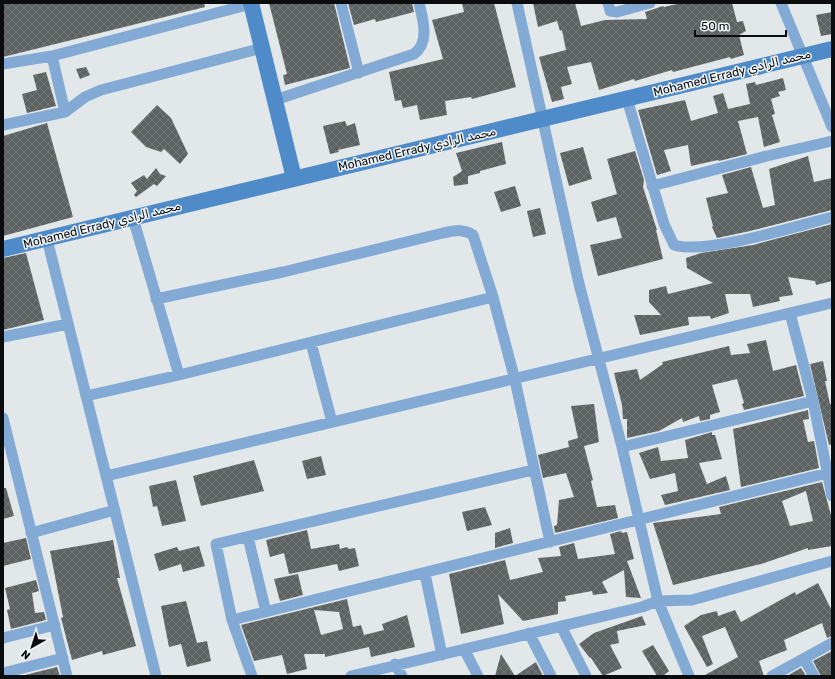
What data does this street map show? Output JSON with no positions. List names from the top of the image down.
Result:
{
  "streets": {
    "street": ["Mohamed Errady محمد الرادي"]
  },
  "scale_bar": "50 m",
  "north": "bottom left"
}
